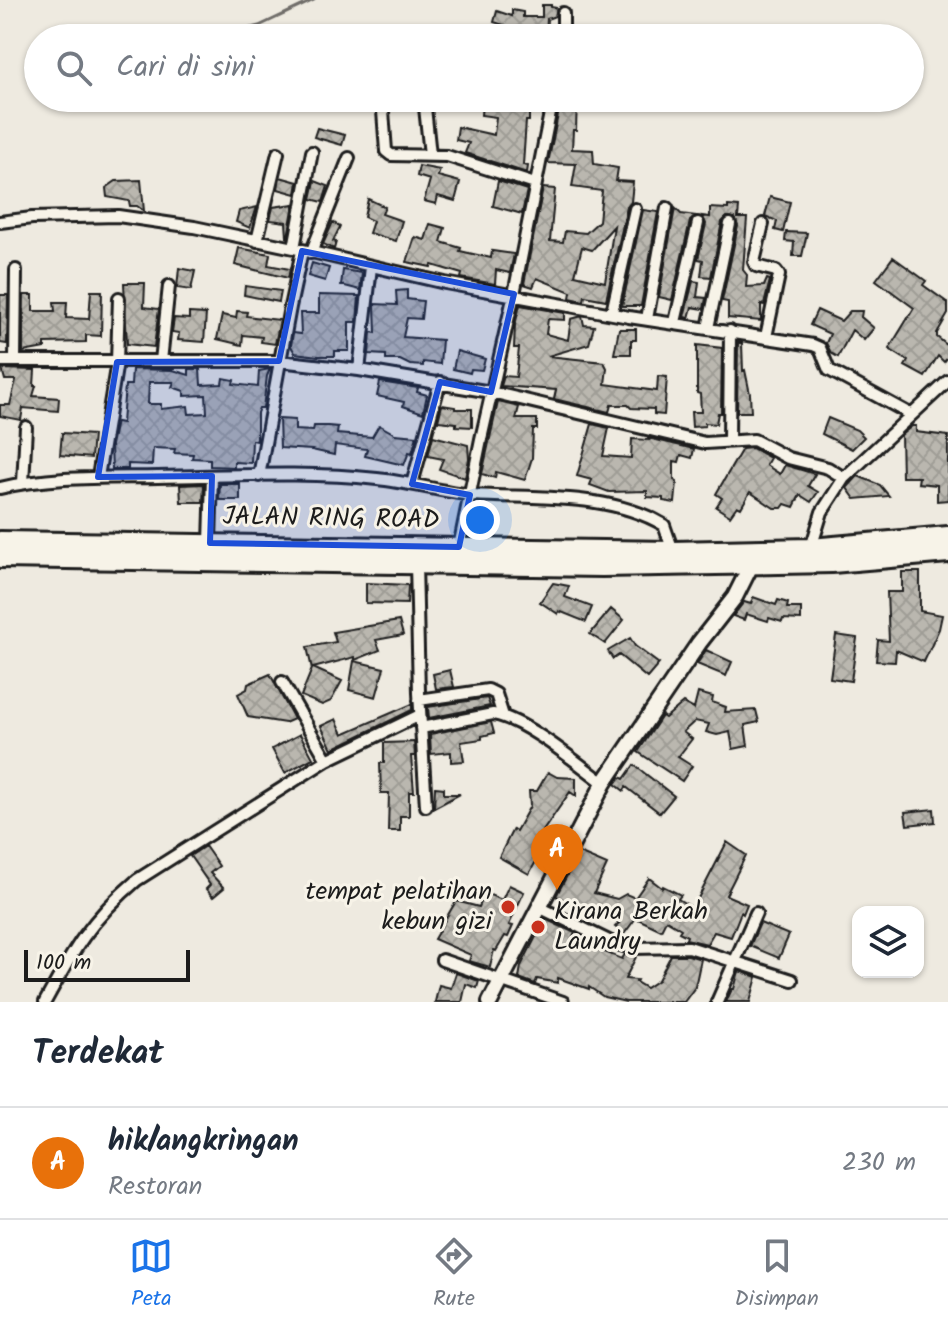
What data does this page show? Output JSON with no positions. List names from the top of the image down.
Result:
{
  "streets": {
    "highway": ["JALAN RING ROAD"]
  },
  "places": ["tempat pelatihan kebun gizi", "Kirana Berkah Laundry"],
  "scale_bar": "100 m",
  "page": {
    "search": "Cari di sini",
    "pins": "A",
    "scale": "100 m",
    "heading": "Terdekat",
    "list": [
      {
        "mark": "A",
        "name": "hik/angkringan",
        "note": "Restoran",
        "value": "230 m"
      }
    ],
    "nav": ["Peta", "Rute", "Disimpan"]
  }
}
